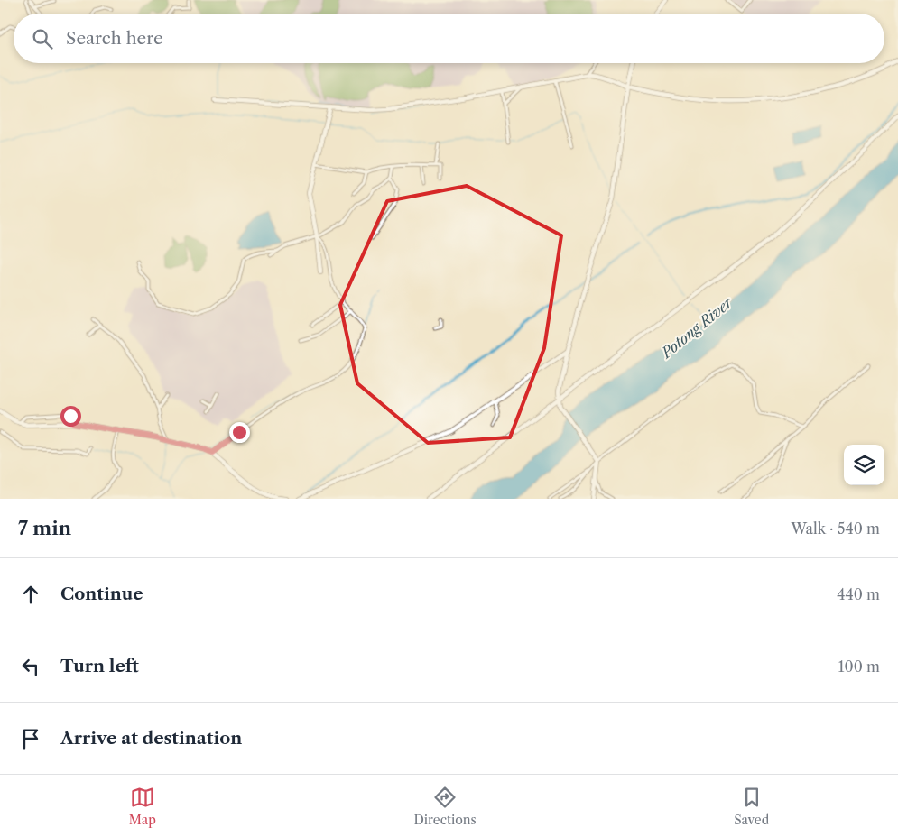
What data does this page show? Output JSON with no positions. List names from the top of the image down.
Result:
{
  "water": ["Potong River"],
  "page": {
    "search": "Search here",
    "heading": ["7 min", "Walk · 540 m"],
    "list": [
      ["Continue", "440 m"],
      ["Turn left", "100 m"],
      "Arrive at destination"
    ],
    "nav": ["Map", "Directions", "Saved"]
  }
}
